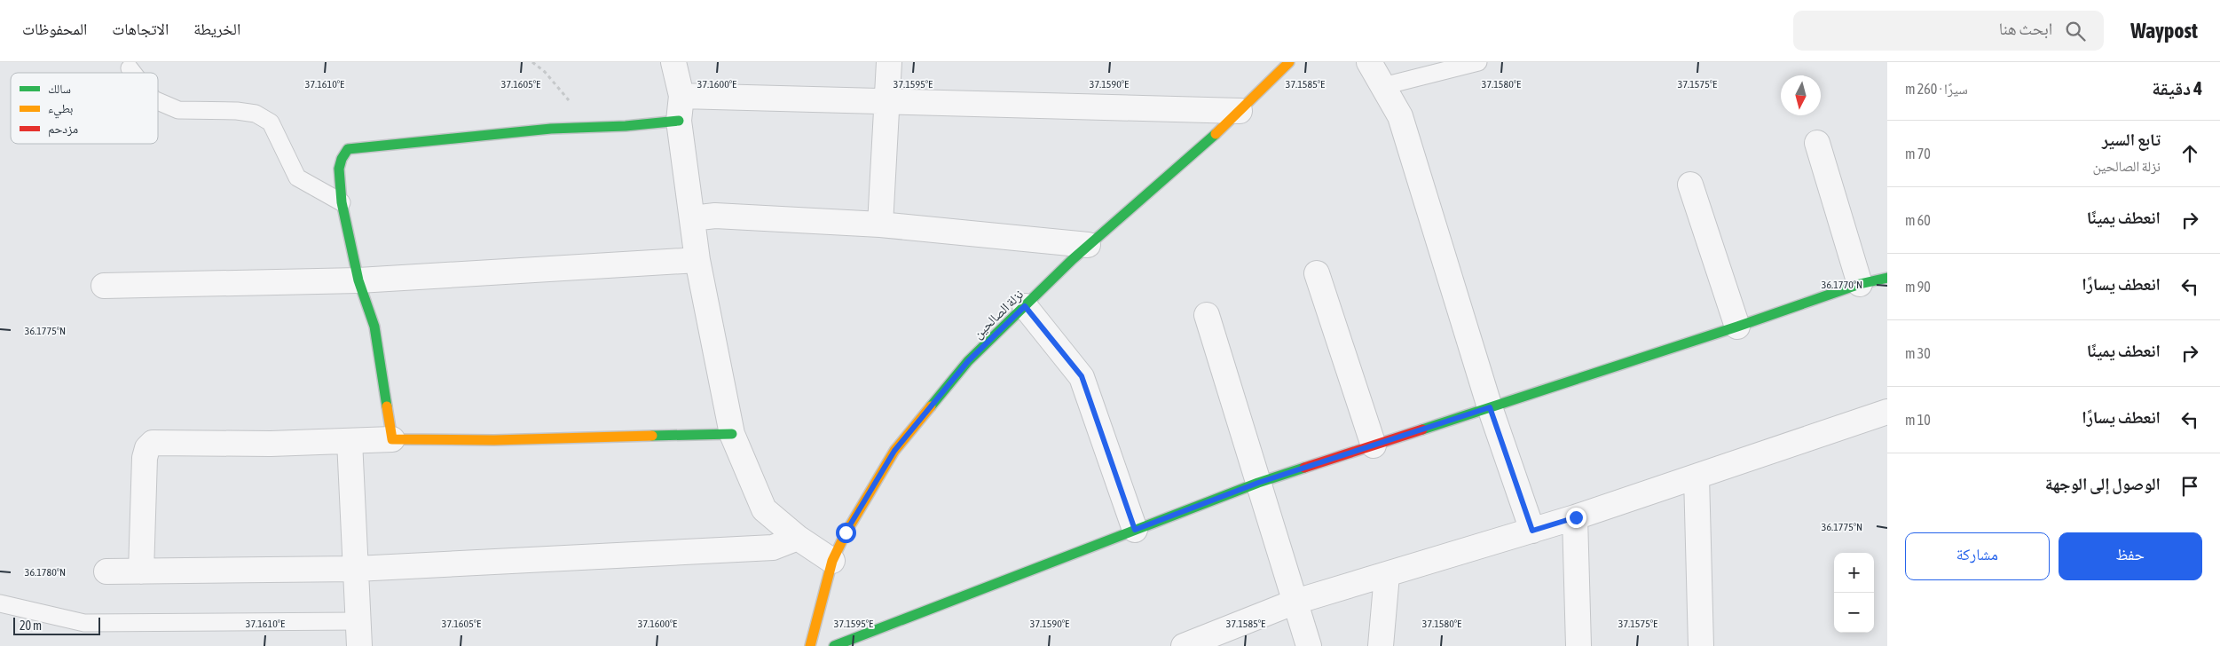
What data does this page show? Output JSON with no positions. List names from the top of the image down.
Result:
{
  "streets": {
    "street": ["نزلة الصالحين"]
  },
  "legend": ["سالك", "بطيء", "مزدحم"],
  "scale_bar": "20 m",
  "north": "bottom",
  "page": {
    "header": "Waypost",
    "search": "ابحث هنا",
    "nav": ["الخريطة", "الاتجاهات", "المحفوظات"],
    "heading": ["4 دقيقة", "سيرًا · 260 m"],
    "list": [
      ["تابع السير", "نزلة الصالحين", "70 m"],
      ["انعطف يمينًا", "60 m"],
      ["انعطف يسارًا", "90 m"],
      ["انعطف يمينًا", "30 m"],
      ["انعطف يسارًا", "10 m"],
      "الوصول إلى الوجهة"
    ],
    "buttons": ["حفظ", "مشاركة"],
    "map_buttons": ["+", "−"],
    "scale": "20 m"
  },
  "coordinates": [
    "37.1610°E",
    "37.1605°E",
    "37.1600°E",
    "37.1595°E",
    "37.1590°E",
    "37.1585°E",
    "37.1580°E",
    "37.1575°E",
    "36.1770°N",
    "36.1775°N",
    "36.1780°N"
  ]
}
